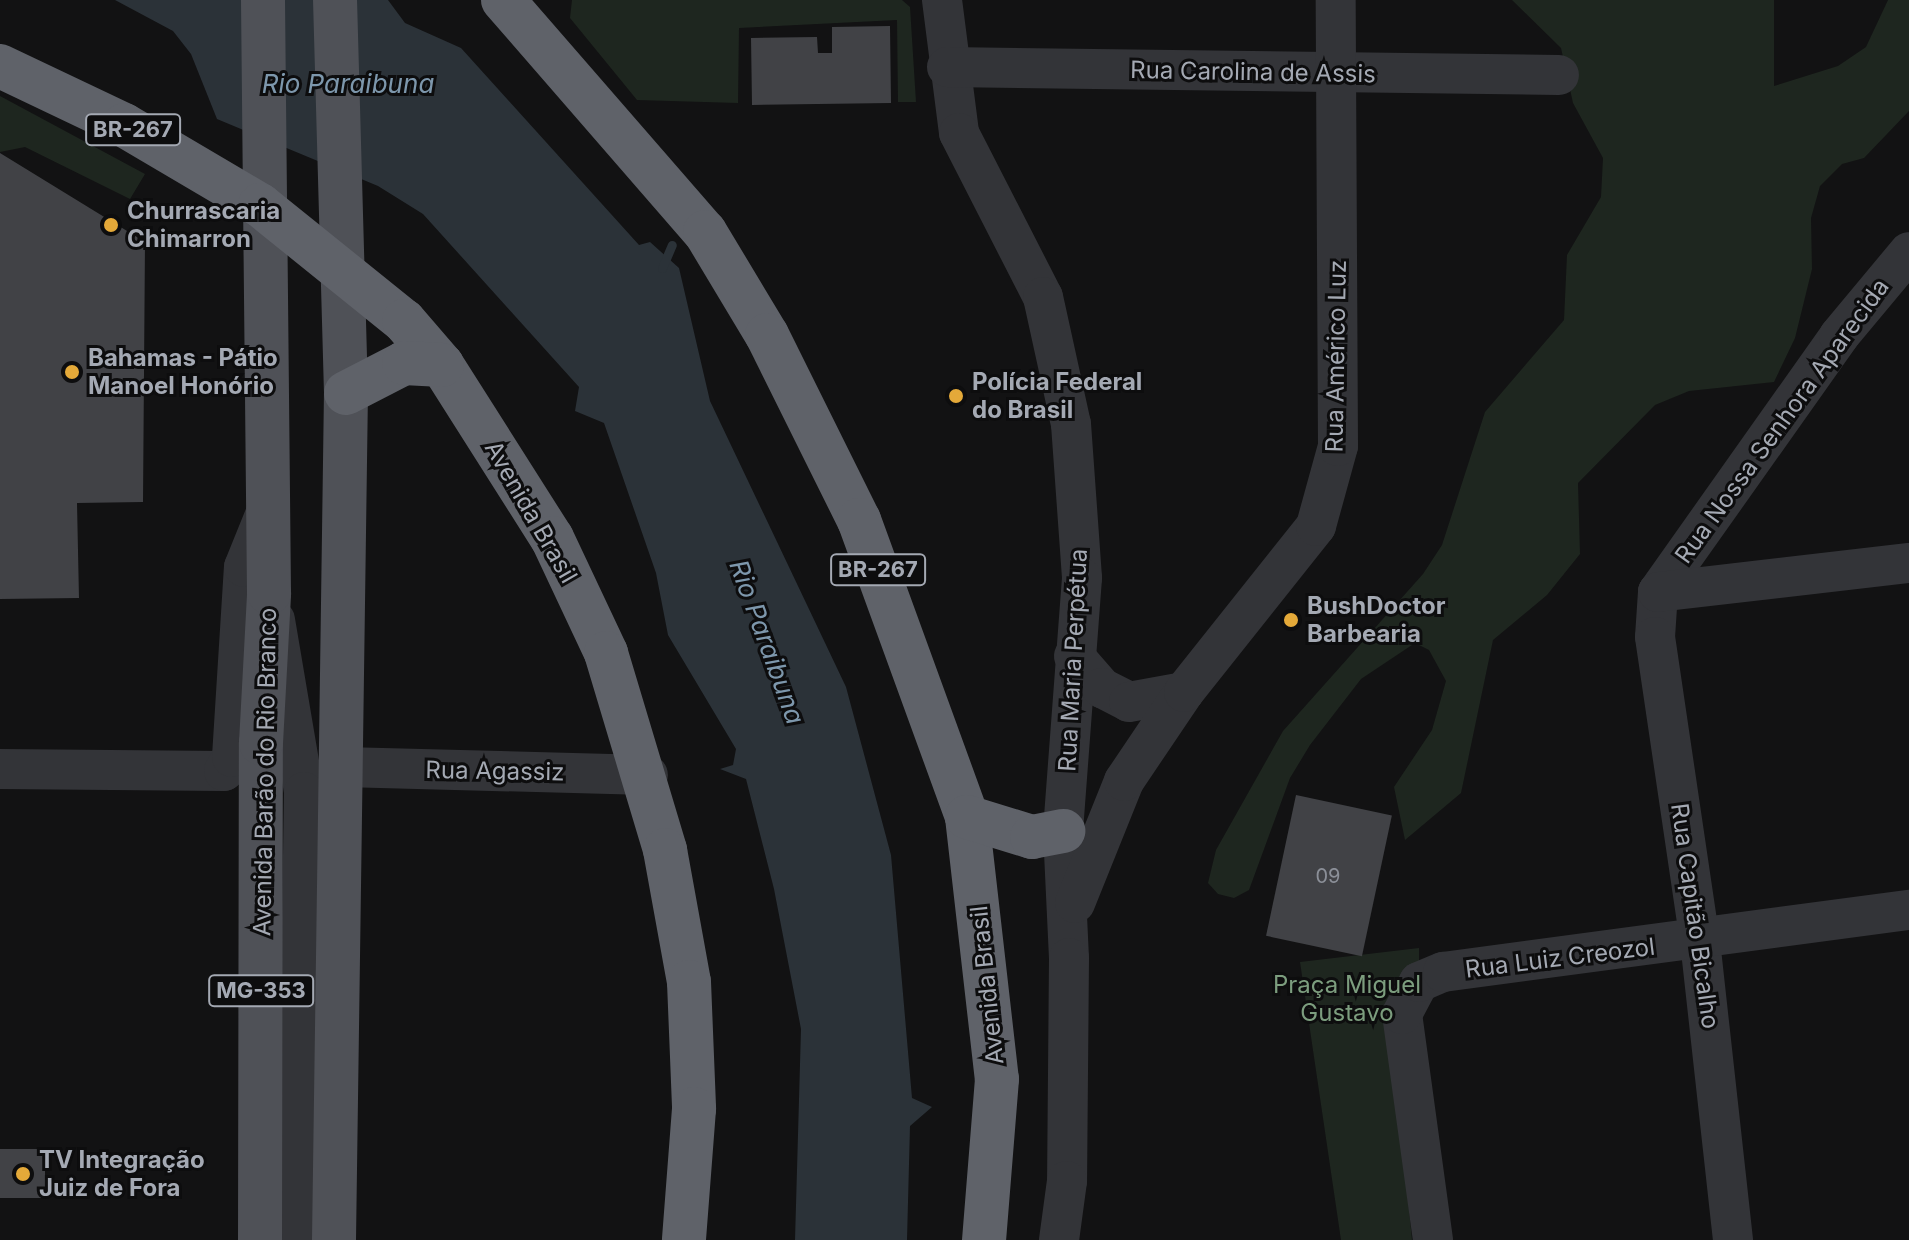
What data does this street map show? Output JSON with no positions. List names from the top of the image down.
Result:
{
  "streets": {
    "highway": ["BR-267", "Avenida Brasil"],
    "main road": ["Avenida Barão do Rio Branco", "MG-353"],
    "street": [
      "Rua Carolina de Assis",
      "Rua Américo Luz",
      "Rua Nossa Senhora Aparecida",
      "Rua Maria Perpétua",
      "Rua Agassiz",
      "Rua Capitão Bicalho",
      "Rua Luiz Creozol"
    ]
  },
  "crossings": [
    ["Rua Carolina de Assis", "Rua Américo Luz"],
    ["Rua Carolina de Assis", "Rua Maria Perpétua"],
    ["Rua Américo Luz", "Rua Maria Perpétua"],
    ["Rua Nossa Senhora Aparecida", "Rua Capitão Bicalho"],
    ["Avenida Brasil", "Rua Agassiz"],
    ["Avenida Brasil", "Avenida Barão do Rio Branco"],
    ["Rua Agassiz", "Avenida Barão do Rio Branco"],
    ["Rua Capitão Bicalho", "Rua Luiz Creozol"]
  ],
  "water": ["Rio Paraibuna"],
  "parks": ["Praça Miguel Gustavo"],
  "places": [
    "Churrascaria Chimarron",
    "Bahamas - Pátio Manoel Honório",
    "Polícia Federal do Brasil",
    "BushDoctor Barbearia",
    "TV Integração Juiz de Fora"
  ],
  "house_numbers": ["09"]
}
